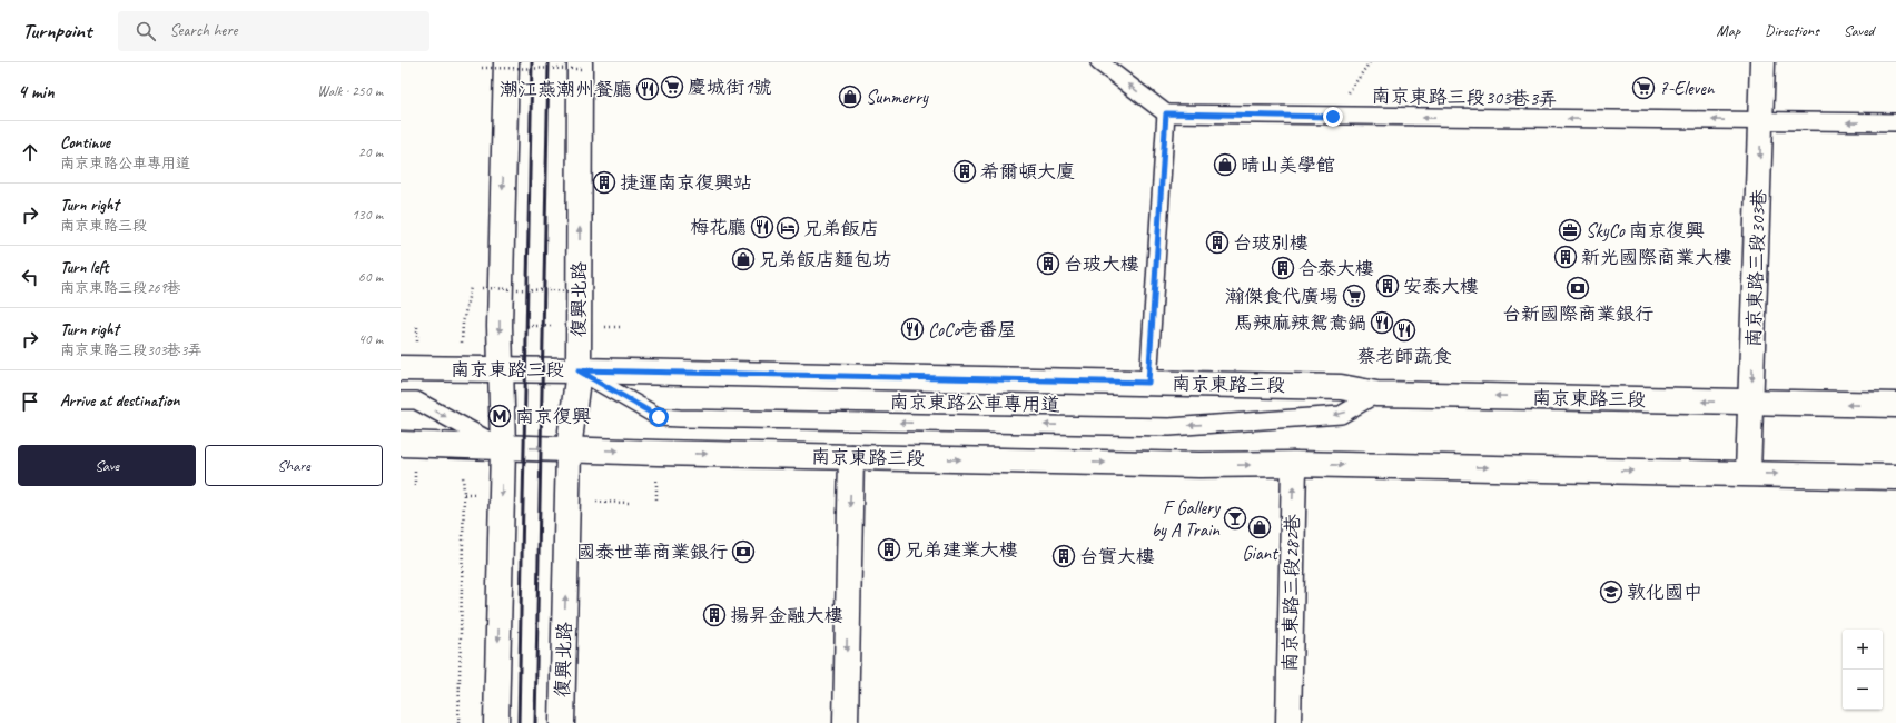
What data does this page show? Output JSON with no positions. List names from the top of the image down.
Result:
{
  "streets": {
    "main road": [
      "南京東路三段303巷",
      "復興北路",
      "南京東路三段",
      "南京東路三段282巷"
    ],
    "lane": ["南京東路三段303巷3弄", "南京東路公車專用道"]
  },
  "crossings": [
    ["南京東路三段303巷3弄", "南京東路三段303巷"],
    ["南京東路三段303巷", "南京東路三段"],
    ["復興北路", "南京東路三段"],
    ["復興北路", "南京東路公車專用道"],
    ["南京東路三段", "南京東路公車專用道"],
    ["南京東路三段", "南京東路三段282巷"]
  ],
  "one_way": [
    "南京東路三段303巷3弄",
    "南京東路三段303巷",
    "南京東路公車專用道",
    "南京東路三段282巷"
  ],
  "places": {
    "supermarket": ["慶城街1號", "7-Eleven", "瀚傑食代廣場"],
    "restaurant": [
      "潮江燕潮州餐廳",
      "梅花廳",
      "馬辣麻辣鴛鴦鍋",
      "CoCo壱番屋",
      "蔡老師蔬食"
    ],
    "shop": [
      "Sunmerry",
      "晴山美學館",
      "兄弟飯店麵包坊",
      "Giant"
    ],
    "building": [
      "希爾頓大廈",
      "捷運南京復興站",
      "台玻別樓",
      "新光國際商業大樓",
      "台玻大樓",
      "合泰大樓",
      "安泰大樓",
      "兄弟建業大樓",
      "台實大樓",
      "揚昇金融大樓"
    ],
    "hotel": ["兄弟飯店"],
    "office": ["SkyCo 南京復興"],
    "bank": ["台新國際商業銀行", "國泰世華商業銀行"],
    "metro station": ["南京復興"],
    "bar": ["F Gallery by A Train"],
    "school or university": ["敦化國中"]
  },
  "page": {
    "header": "Turnpoint",
    "search": "Search here",
    "nav": ["Map", "Directions", "Saved"],
    "heading": ["4 min", "Walk · 250 m"],
    "list": [
      ["Continue", "南京東路公車專用道", "20 m"],
      ["Turn right", "南京東路三段", "130 m"],
      ["Turn left", "南京東路三段269巷", "60 m"],
      ["Turn right", "南京東路三段303巷3弄", "40 m"],
      "Arrive at destination"
    ],
    "buttons": ["Save", "Share"],
    "map_buttons": ["+", "−"]
  }
}
